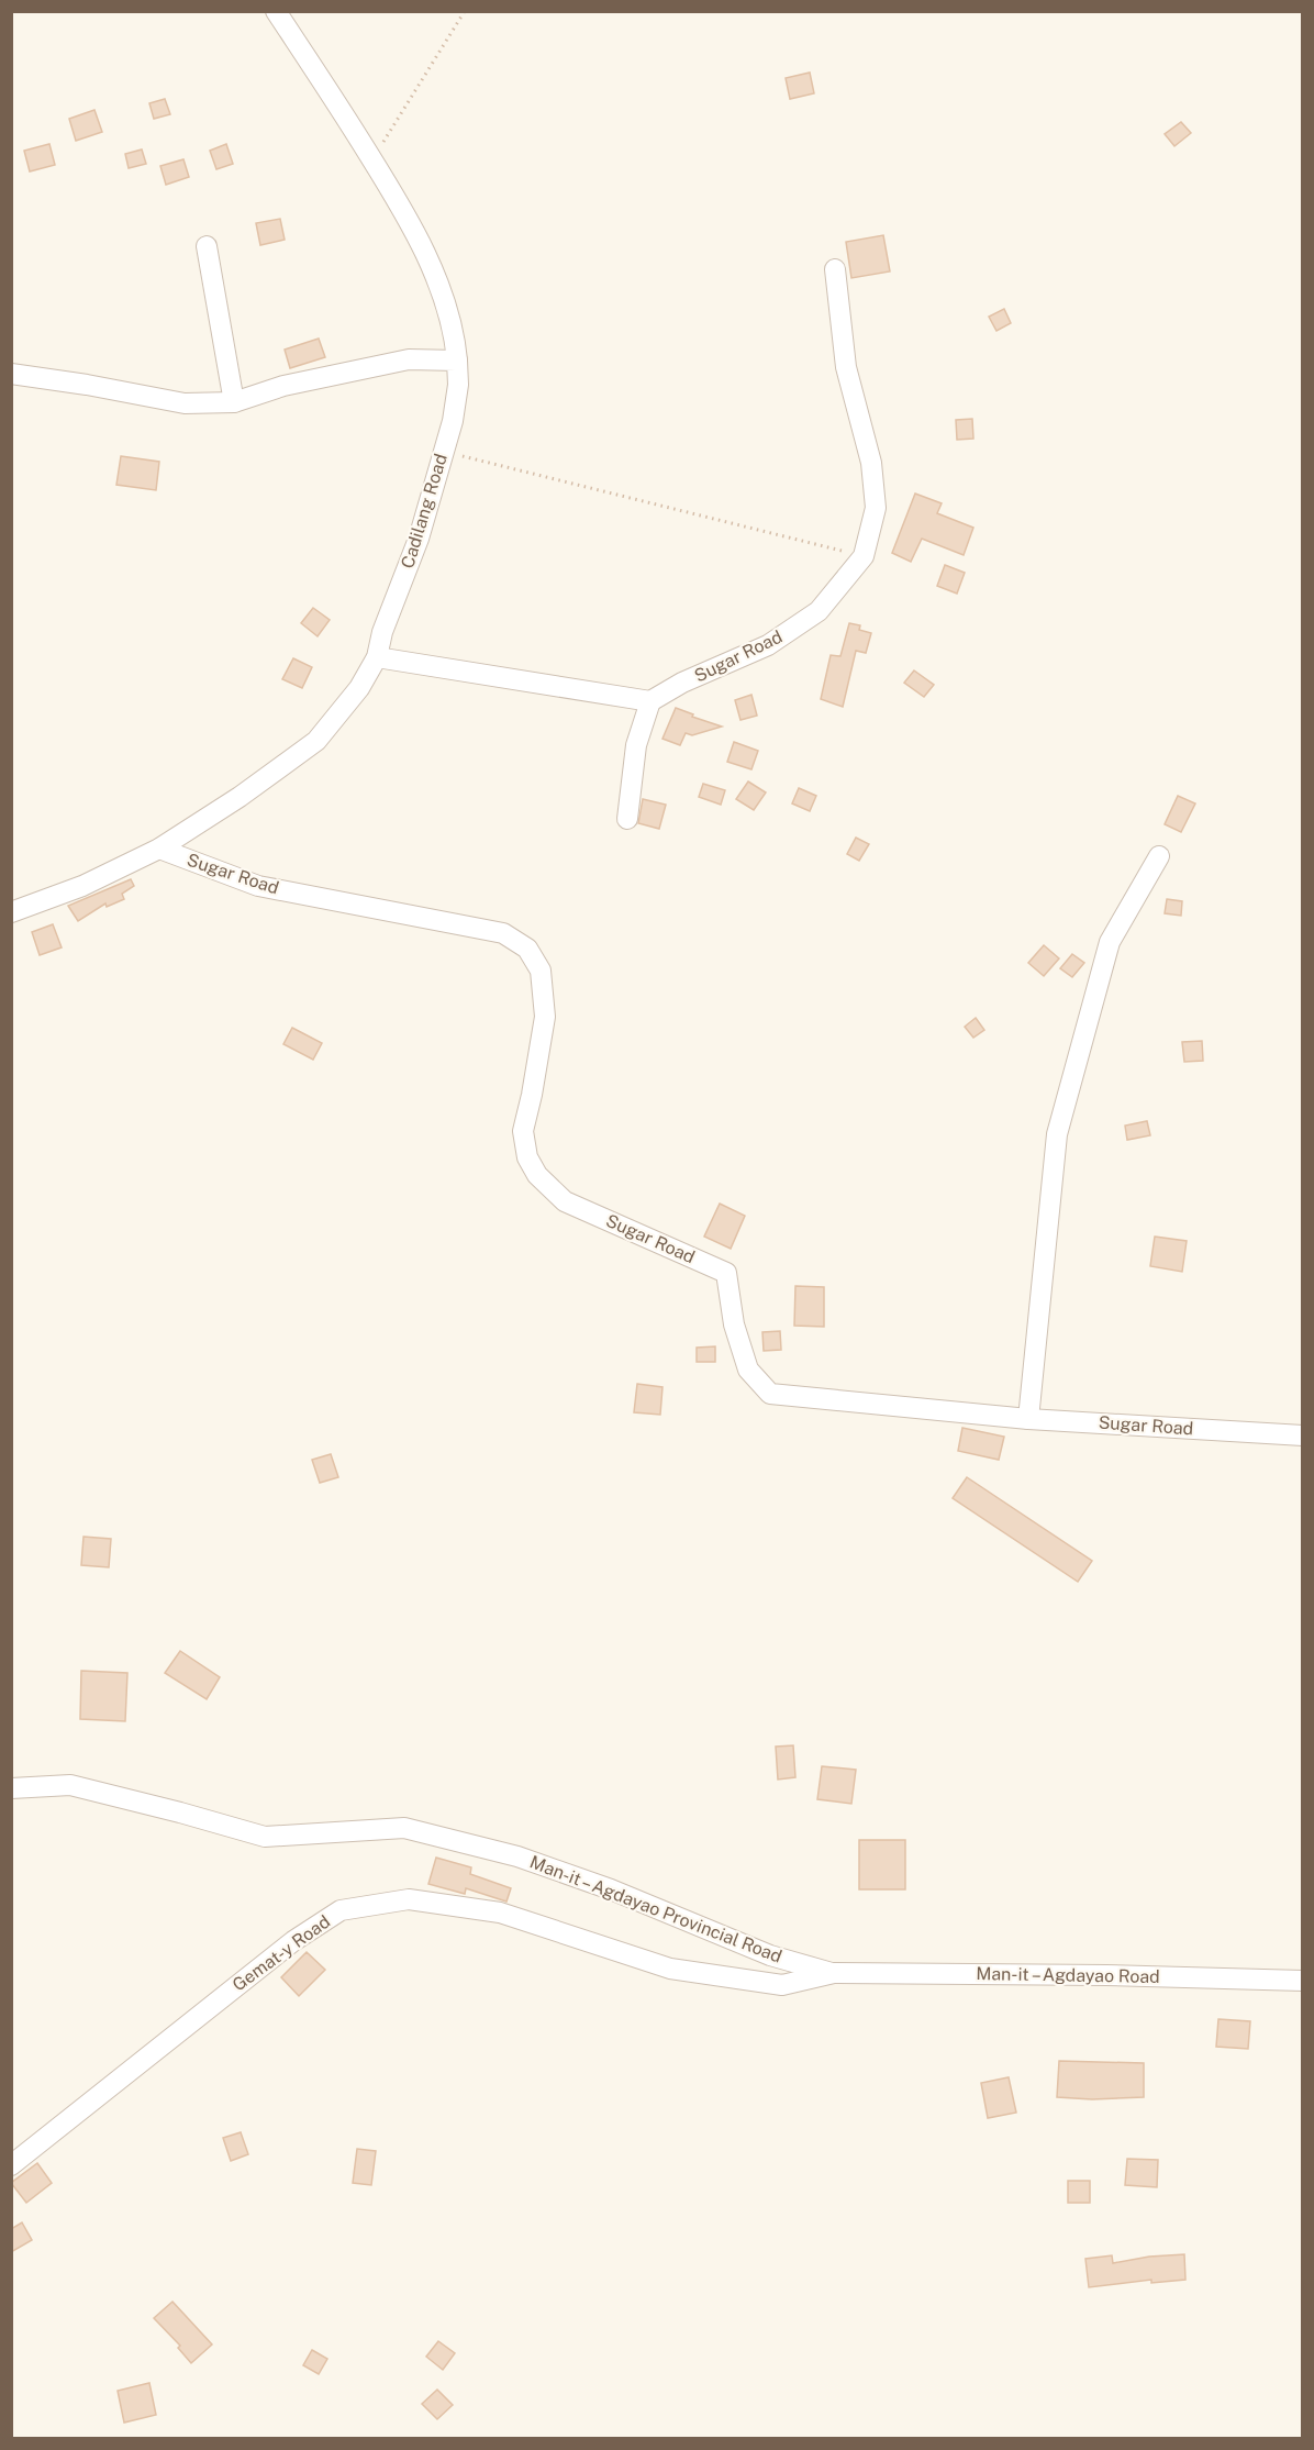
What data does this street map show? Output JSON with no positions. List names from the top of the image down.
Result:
{
  "streets": {
    "street": [
      "Cadilang Road",
      "Sugar Road",
      "Man-it – Agdayao Provincial Road",
      "Gemat-y Road",
      "Man-it – Agdayao Road"
    ]
  },
  "crossings": [
    ["Cadilang Road", "Sugar Road"],
    ["Man-it – Agdayao Provincial Road", "Gemat-y Road"],
    ["Man-it – Agdayao Provincial Road", "Man-it – Agdayao Road"],
    ["Gemat-y Road", "Man-it – Agdayao Road"]
  ]
}
